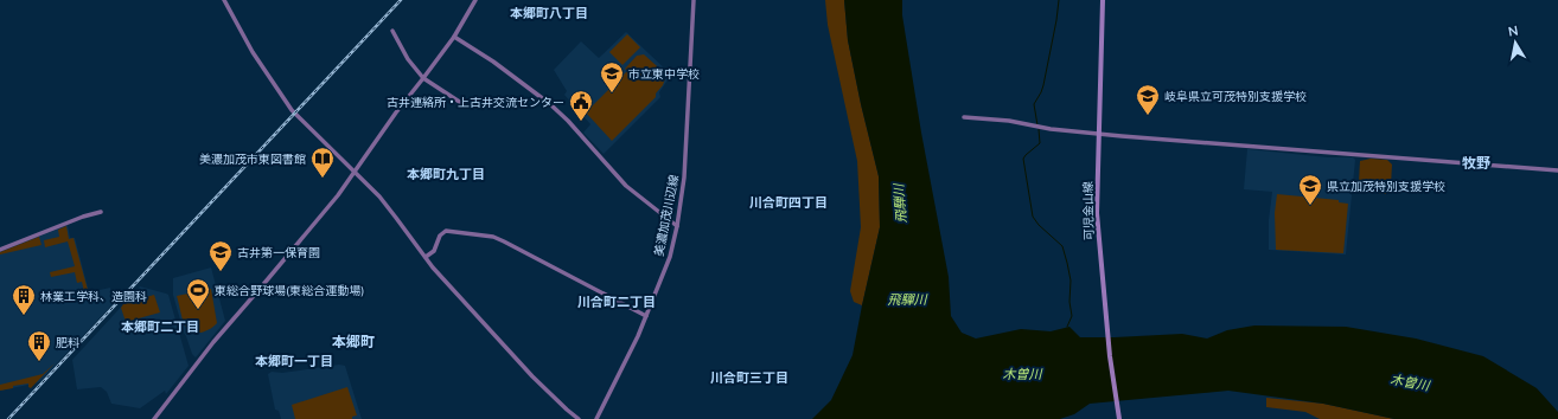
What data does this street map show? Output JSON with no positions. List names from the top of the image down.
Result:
{
  "streets": {
    "main road": ["可児金山線"],
    "street": ["美濃加茂川辺線"]
  },
  "districts": [
    "本郷町八丁目",
    "牧野",
    "本郷町九丁目",
    "川合町四丁目",
    "川合町二丁目",
    "本郷町二丁目",
    "本郷町",
    "本郷町一丁目",
    "川合町三丁目"
  ],
  "water": ["飛騨川", "飛驒川", "木曽川"],
  "places": {
    "school or university": [
      "市立東中学校",
      "岐阜県立可茂特別支援学校",
      "県立加茂特別支援学校",
      "古井第一保育園"
    ],
    "public building": ["古井連絡所・上古井交流センター"],
    "library": ["美濃加茂市東図書館"],
    "sports": ["東総合野球場(東総合運動場)"],
    "building": ["林業工学科、造園科", "肥料"]
  },
  "north": "top"
}
